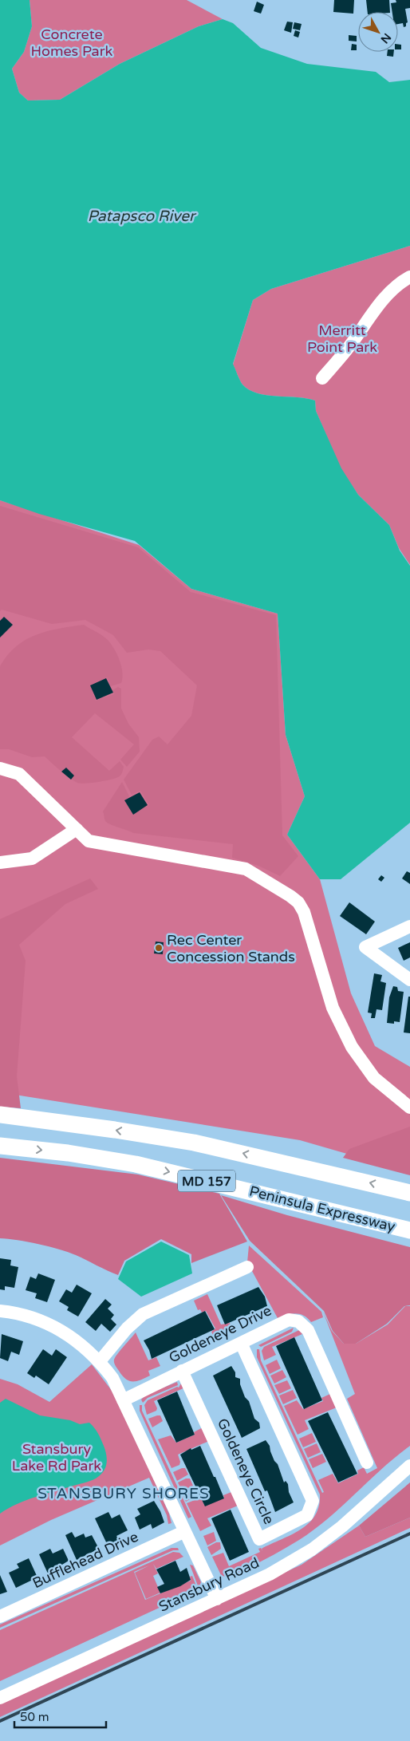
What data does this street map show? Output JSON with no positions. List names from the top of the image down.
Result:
{
  "streets": {
    "main road": ["MD 157", "Peninsula Expressway"],
    "street": [
      "Goldeneye Drive",
      "Goldeneye Circle",
      "Bufflehead Drive",
      "Stansbury Road"
    ]
  },
  "crossings": [
    ["Goldeneye Drive", "Goldeneye Circle"]
  ],
  "districts": ["STANSBURY SHORES"],
  "water": ["Patapsco River"],
  "parks": ["Concrete Homes Park", "Merritt Point Park", "Stansbury Lake Rd Park"],
  "places": ["Rec Center Concession Stands"],
  "scale_bar": "50 m",
  "north": "bottom right"
}
